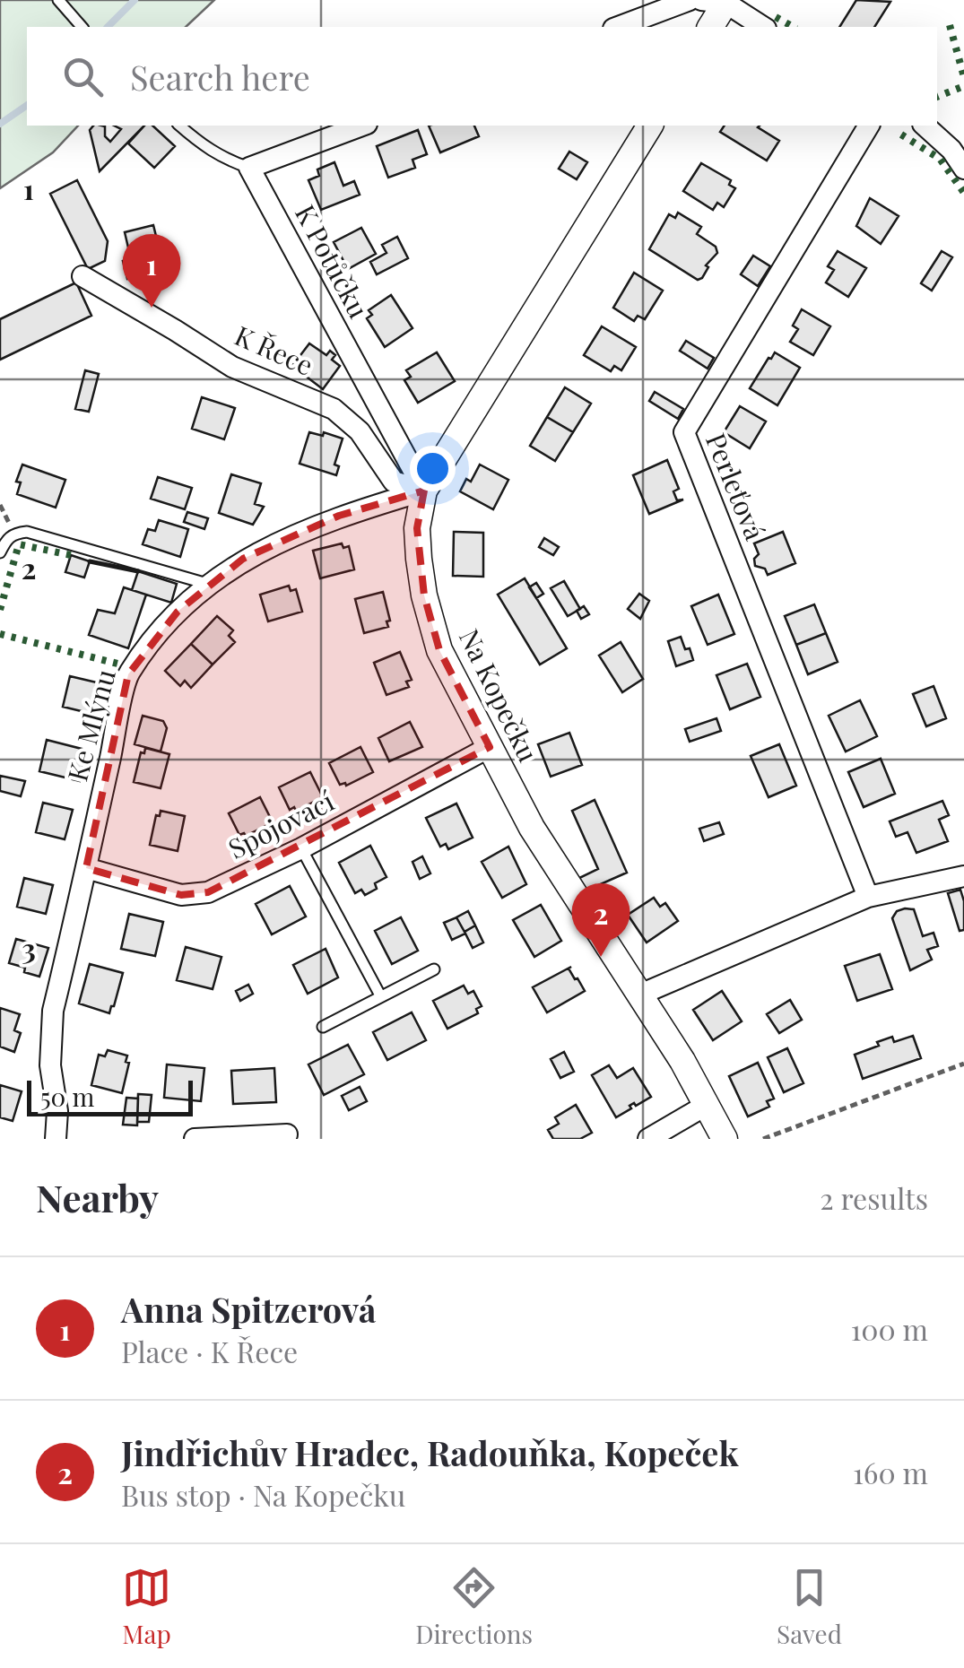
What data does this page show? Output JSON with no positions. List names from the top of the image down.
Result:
{
  "streets": {
    "street": [
      "K Potůčku",
      "K Řece",
      "Perleťová",
      "Na Kopečku",
      "Ke Mlýnu",
      "Spojovací"
    ]
  },
  "crossings": [
    ["K Potůčku", "K Řece"],
    ["K Potůčku", "Na Kopečku"],
    ["K Potůčku", "Ke Mlýnu"],
    ["K Řece", "Na Kopečku"],
    ["K Řece", "Ke Mlýnu"],
    ["Na Kopečku", "Ke Mlýnu"],
    ["Na Kopečku", "Spojovací"],
    ["Ke Mlýnu", "Spojovací"]
  ],
  "scale_bar": "50 m",
  "page": {
    "search": "Search here",
    "pins": ["1", "2"],
    "scale": "50 m",
    "heading": ["Nearby", "2 results"],
    "list": [
      {
        "mark": "1",
        "name": "Anna Spitzerová",
        "note": "Place · K Řece",
        "value": "100 m"
      },
      {
        "mark": "2",
        "name": "Jindřichův Hradec, Radouňka, Kopeček",
        "note": "Bus stop · Na Kopečku",
        "value": "160 m"
      }
    ],
    "nav": ["Map", "Directions", "Saved"]
  },
  "grid": {
    "rows": ["1", "2", "3"]
  }
}
